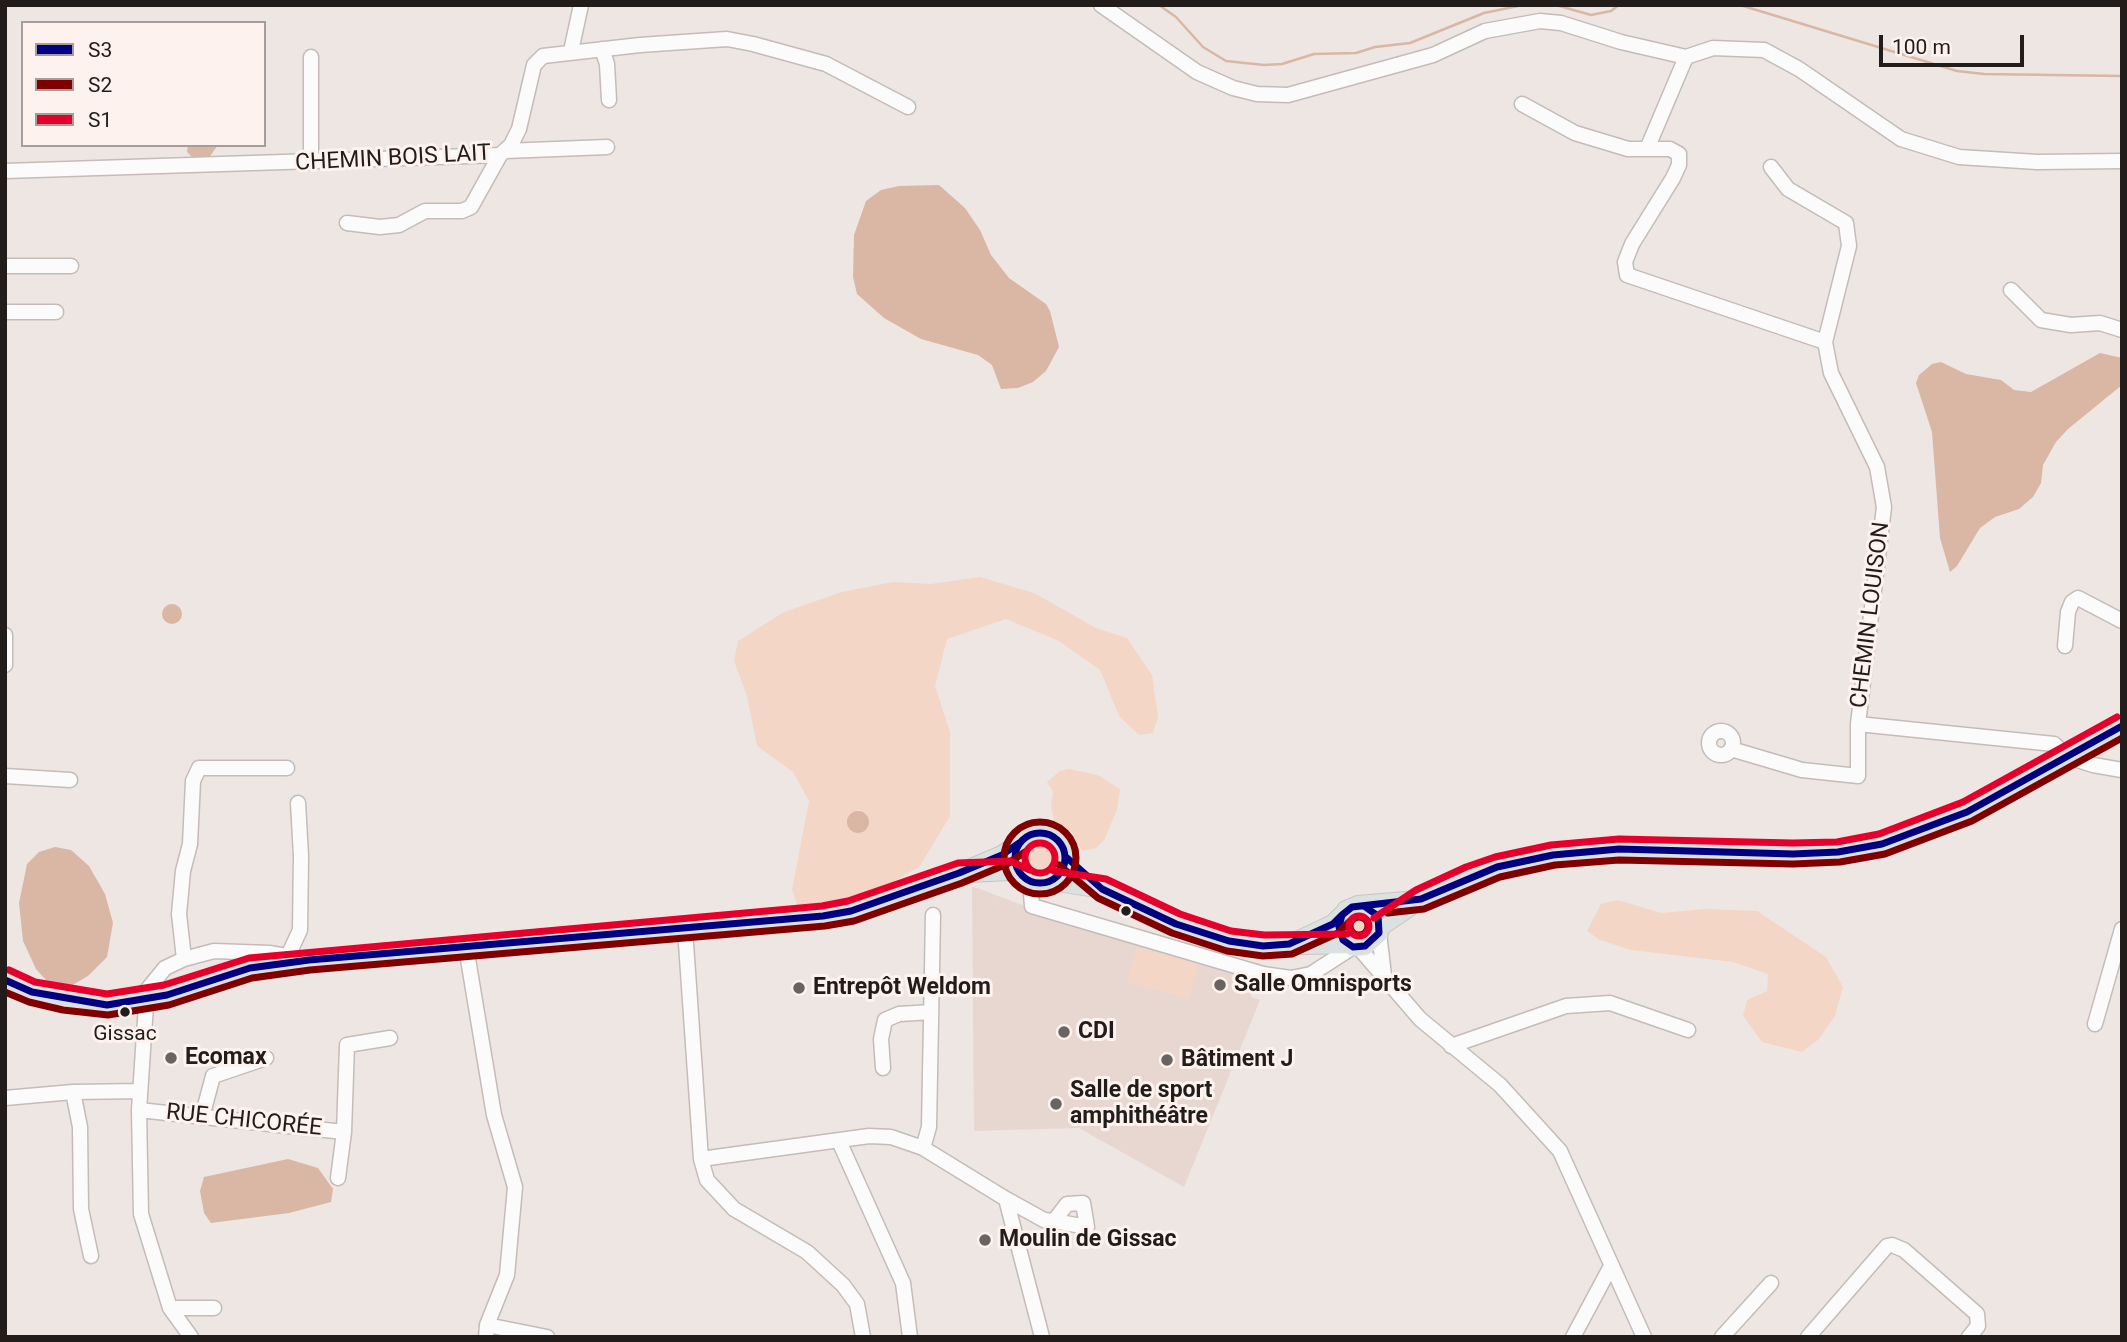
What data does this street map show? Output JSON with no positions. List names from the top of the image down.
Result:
{
  "streets": {
    "street": ["CHEMIN BOIS LAIT", "CHEMIN LOUISON", "RUE CHICORÉE"]
  },
  "places": [
    "Salle Omnisports",
    "Entrepôt Weldom",
    "Gissac",
    "CDI",
    "Ecomax",
    "Bâtiment J",
    "Salle de sport amphithéâtre",
    "Moulin de Gissac"
  ],
  "lines": ["transit line S1", "transit line S3", "transit line S2"],
  "legend": ["S3", "S2", "S1"],
  "scale_bar": "100 m"
}
